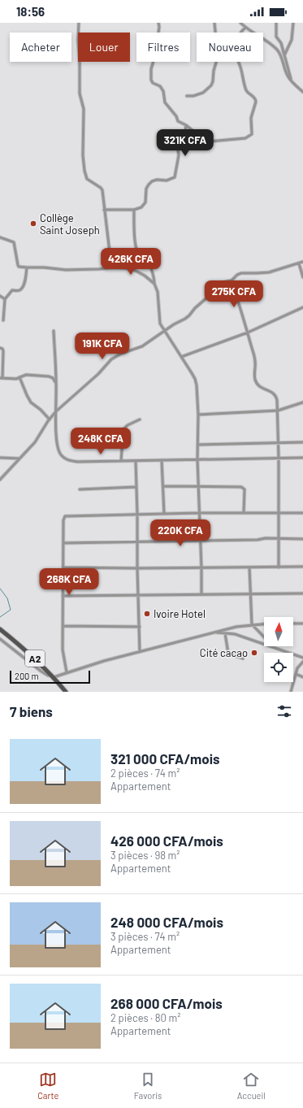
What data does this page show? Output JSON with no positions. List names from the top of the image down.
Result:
{
  "streets": {
    "main road": ["A2"]
  },
  "places": ["Collège Saint Joseph", "Ivoire Hotel", "Cité cacao"],
  "scale_bar": "200 m",
  "north": "top",
  "page": {
    "status": "18:56",
    "chip": [
      "Acheter",
      "Louer",
      "Filtres",
      "Nouveau"
    ],
    "price": [
      "321K CFA",
      "426K CFA",
      "275K CFA",
      "191K CFA",
      "248K CFA",
      "220K CFA",
      "268K CFA"
    ],
    "scale": "200 m",
    "heading": "7 biens",
    "list": [
      {
        "name": "321 000 CFA/mois",
        "note": "2 pièces · 74 m² · Appartement"
      },
      {
        "name": "426 000 CFA/mois",
        "note": "3 pièces · 98 m² · Appartement"
      },
      {
        "name": "248 000 CFA/mois",
        "note": "3 pièces · 74 m² · Appartement"
      },
      {
        "name": "268 000 CFA/mois",
        "note": "2 pièces · 80 m² · Appartement"
      }
    ],
    "tabs": ["Carte", "Favoris", "Accueil"]
  }
}
